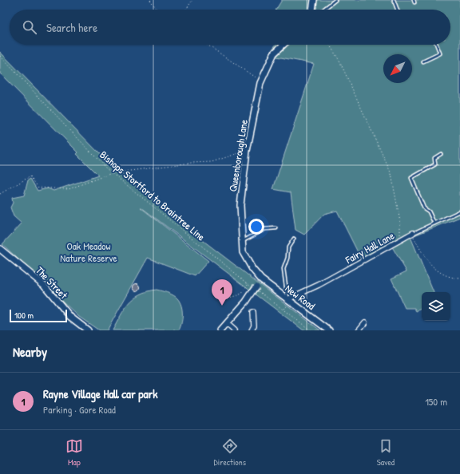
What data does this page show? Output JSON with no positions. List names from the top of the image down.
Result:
{
  "streets": {
    "street": [
      "Queenborough Lane",
      "Fairy Hall Lane",
      "The Street",
      "New Road"
    ],
    "path": ["Bishops Stortford to Braintree Line"]
  },
  "crossings": [
    ["Queenborough Lane", "New Road"],
    ["Fairy Hall Lane", "New Road"]
  ],
  "parks": ["Oak Meadow Nature Reserve"],
  "scale_bar": "100 m",
  "north": "bottom left",
  "page": {
    "search": "Search here",
    "pins": "1",
    "scale": "100 m",
    "heading": "Nearby",
    "list": [
      {
        "mark": "1",
        "name": "Rayne Village Hall car park",
        "note": "Parking · Gore Road",
        "value": "150 m"
      }
    ],
    "nav": ["Map", "Directions", "Saved"]
  }
}
